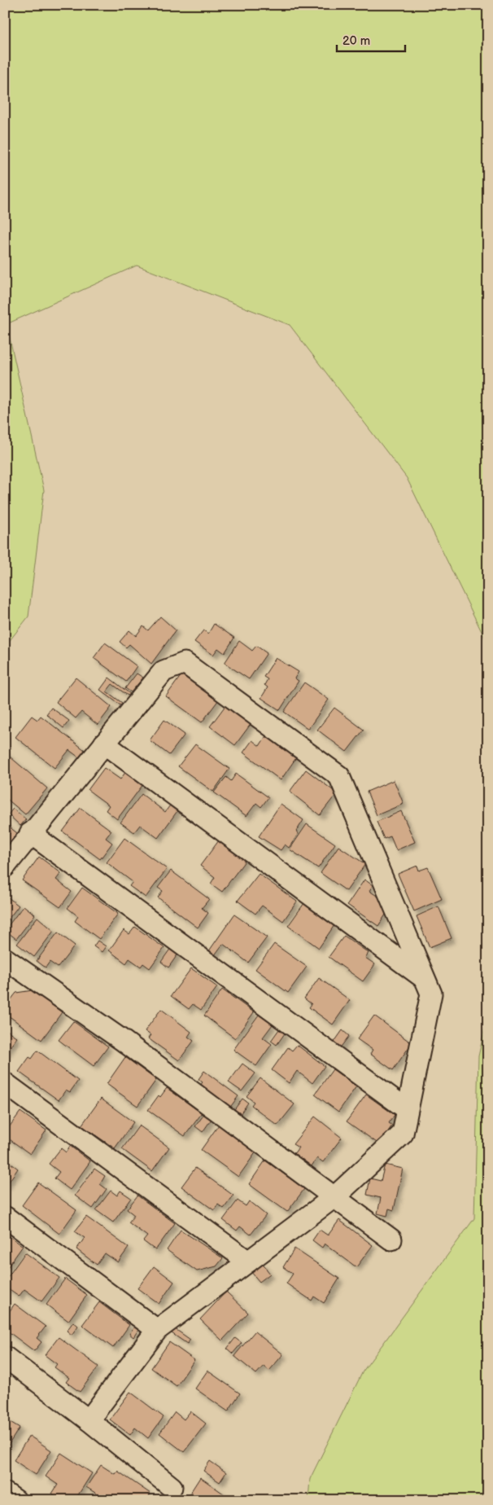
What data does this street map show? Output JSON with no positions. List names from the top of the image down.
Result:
{
  "scale_bar": "20 m"
}
